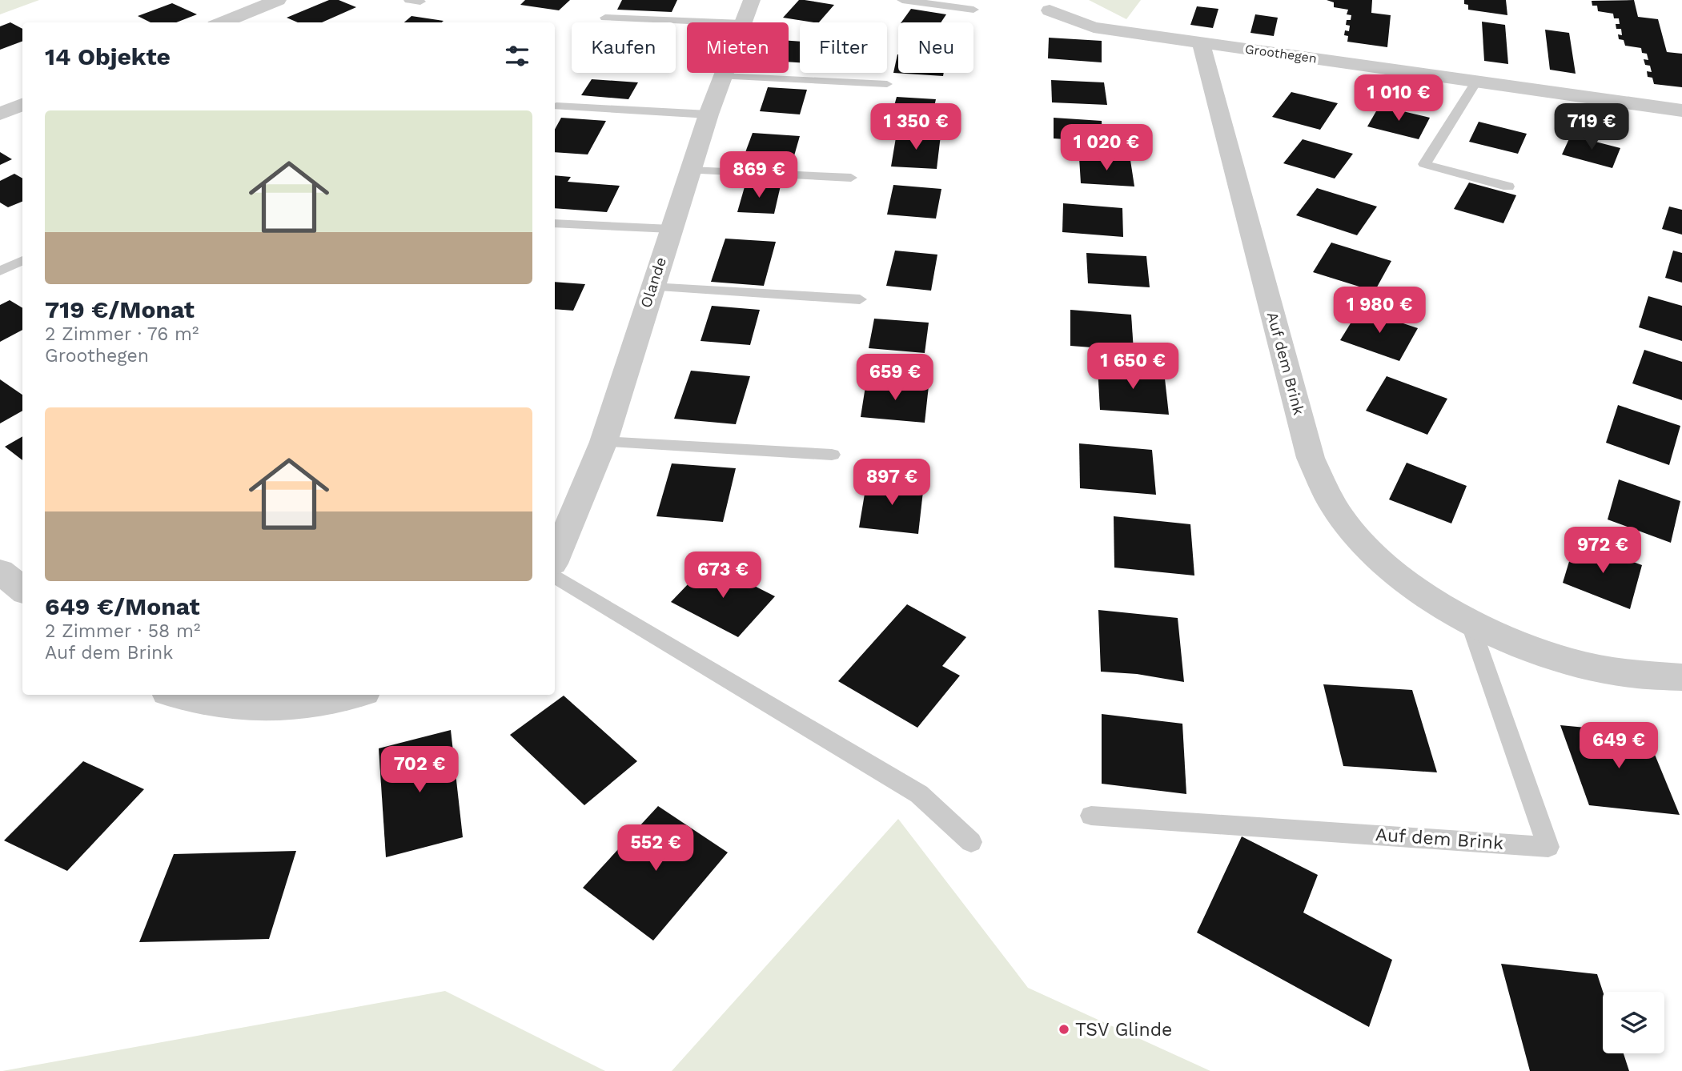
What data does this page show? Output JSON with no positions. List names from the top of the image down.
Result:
{
  "streets": {
    "street": ["Groothegen", "Olande", "Auf dem Brink"]
  },
  "crossings": [
    ["Groothegen", "Auf dem Brink"]
  ],
  "places": ["TSV Glinde"],
  "page": {
    "chip": [
      "Kaufen",
      "Mieten",
      "Filter",
      "Neu"
    ],
    "heading": "14 Objekte",
    "price": [
      "1 010 €",
      "1 350 €",
      "719 €",
      "1 020 €",
      "869 €",
      "1 980 €",
      "1 650 €",
      "659 €",
      "897 €",
      "972 €",
      "673 €",
      "649 €",
      "702 €",
      "552 €"
    ],
    "list": [
      {
        "name": "719 €/Monat",
        "note": "2 Zimmer · 76 m² · Groothegen"
      },
      {
        "name": "649 €/Monat",
        "note": "2 Zimmer · 58 m² · Auf dem Brink"
      }
    ]
  }
}
